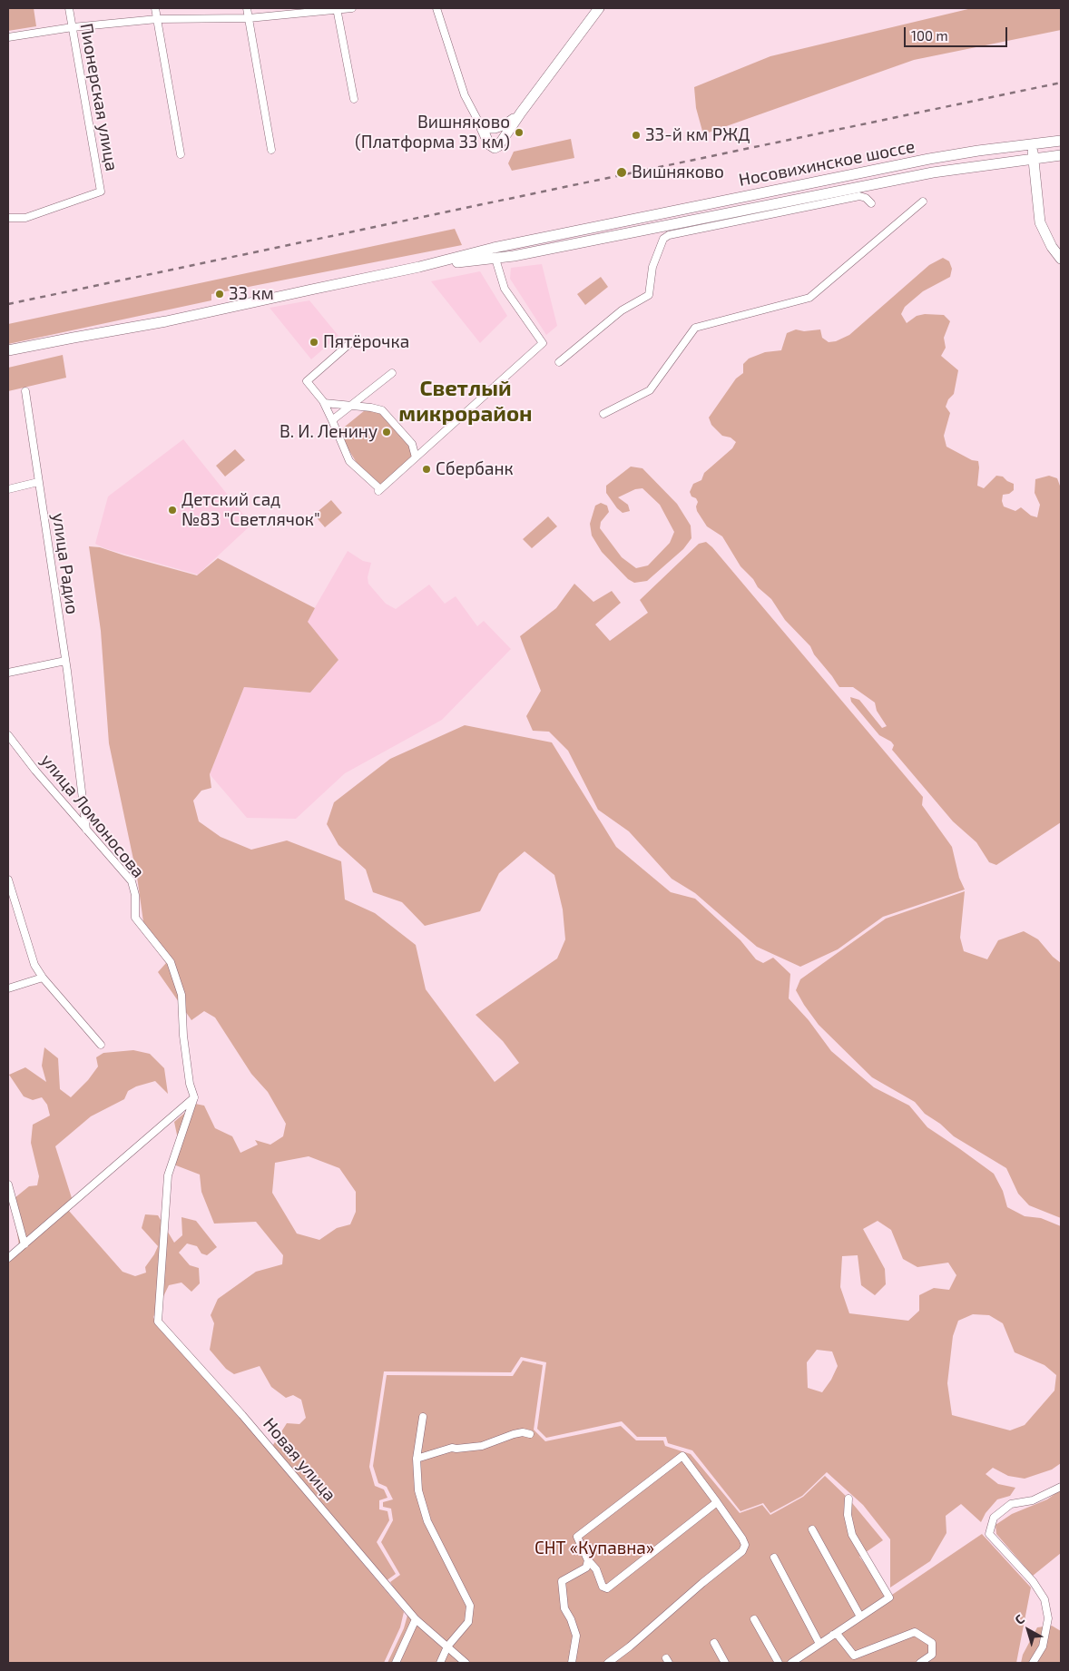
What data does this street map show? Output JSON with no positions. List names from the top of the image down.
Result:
{
  "streets": {
    "main road": ["Носовихинское шоссе"],
    "street": [
      "Пионерская улица",
      "улица Радио",
      "улица Ломоносова",
      "Новая улица"
    ]
  },
  "crossings": [
    ["улица Радио", "улица Ломоносова"],
    ["улица Ломоносова", "Новая улица"]
  ],
  "districts": ["Светлый микрорайон"],
  "parks": ["СНТ «Купавна»"],
  "places": [
    "Вишняково (Платформа 33 км)",
    "33-й км РЖД",
    "Вишняково",
    "33 км",
    "Пятёрочка",
    "В. И. Ленину",
    "Сбербанк",
    "Детский сад №83 \"Светлячок\""
  ],
  "scale_bar": "100 m",
  "north": "top left"
}
